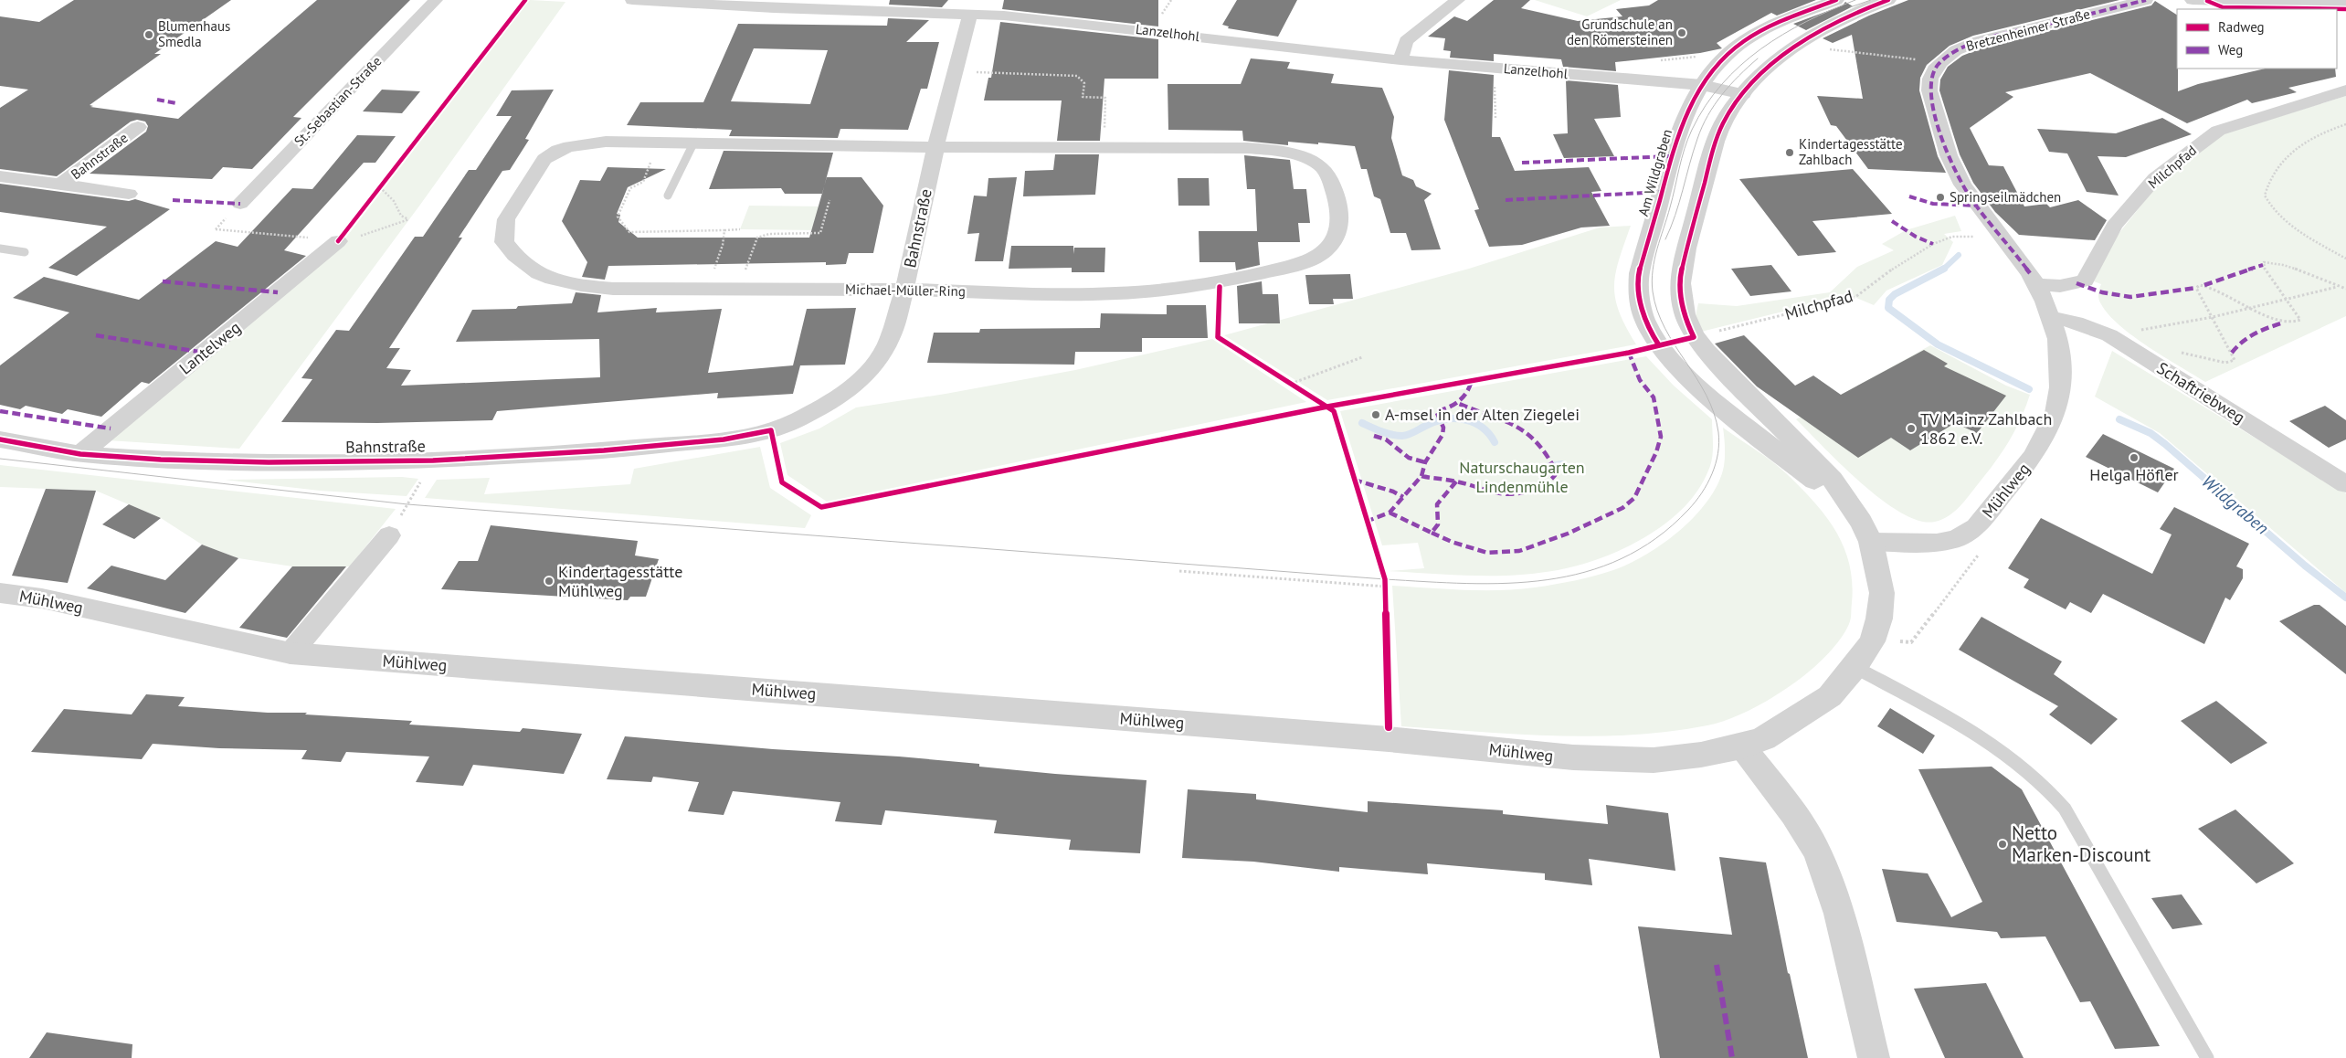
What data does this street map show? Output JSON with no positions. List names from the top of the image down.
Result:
{
  "streets": {
    "street": [
      "Bretzenheimer Straße",
      "Lanzelhohl",
      "St.-Sebastian-Straße",
      "Bahnstraße",
      "Milchpfad",
      "Am Wildgraben",
      "Michael-Müller-Ring",
      "Lantelweg",
      "Schaftriebweg",
      "Mühlweg"
    ]
  },
  "crossings": [
    ["Bretzenheimer Straße", "Milchpfad"],
    ["Bretzenheimer Straße", "Mühlweg"],
    ["Lanzelhohl", "Bahnstraße"],
    ["Lanzelhohl", "Am Wildgraben"],
    ["Bahnstraße", "Michael-Müller-Ring"],
    ["Bahnstraße", "Lantelweg"],
    ["Milchpfad", "Mühlweg"],
    ["Am Wildgraben", "Mühlweg"],
    ["Schaftriebweg", "Mühlweg"]
  ],
  "water": ["Wildgraben"],
  "parks": ["Naturschaugarten Lindenmühle"],
  "places": [
    "Grundschule an den Römersteinen",
    "Blumenhaus Smedla",
    "Kindertagesstätte Zahlbach",
    "Springseilmädchen",
    "A-msel in der Alten Ziegelei",
    "TV Mainz Zahlbach 1862 e.V.",
    "Helga Höfler",
    "Kindertagesstätte Mühlweg",
    "Netto Marken-Discount"
  ],
  "legend": ["Radweg", "Weg"]
}
